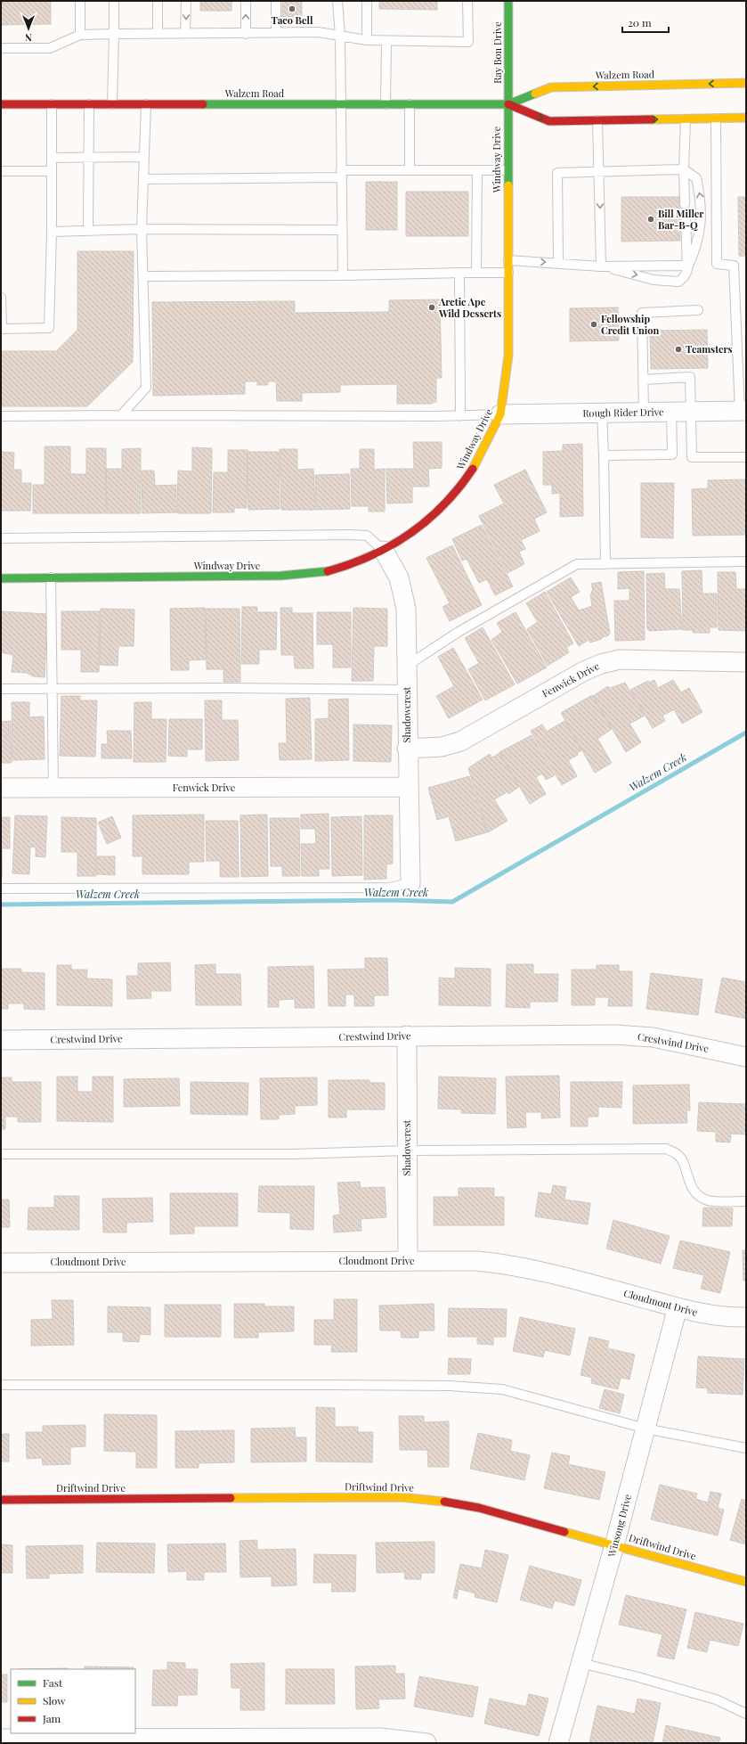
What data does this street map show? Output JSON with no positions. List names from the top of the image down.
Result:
{
  "streets": {
    "street": [
      "Ray Bon Drive",
      "Walzem Road",
      "Windway Drive",
      "Rough Rider Drive",
      "Fenwick Drive",
      "Shadowcrest",
      "Crestwind Drive",
      "Cloudmont Drive",
      "Driftwind Drive",
      "Winsong Drive"
    ]
  },
  "crossings": [
    ["Ray Bon Drive", "Walzem Road"],
    ["Ray Bon Drive", "Windway Drive"],
    ["Walzem Road", "Windway Drive"],
    ["Windway Drive", "Rough Rider Drive"],
    ["Windway Drive", "Shadowcrest"],
    ["Fenwick Drive", "Shadowcrest"],
    ["Shadowcrest", "Crestwind Drive"],
    ["Shadowcrest", "Cloudmont Drive"],
    ["Cloudmont Drive", "Winsong Drive"],
    ["Driftwind Drive", "Winsong Drive"]
  ],
  "water": ["Walzem Creek"],
  "places": [
    "Taco Bell",
    "Bill Miller Bar-B-Q",
    "Arctic Ape Wild Desserts",
    "Fellowship Credit Union",
    "Teamsters"
  ],
  "legend": ["Fast", "Slow", "Jam"],
  "scale_bar": "20 m",
  "north": "bottom"
}
